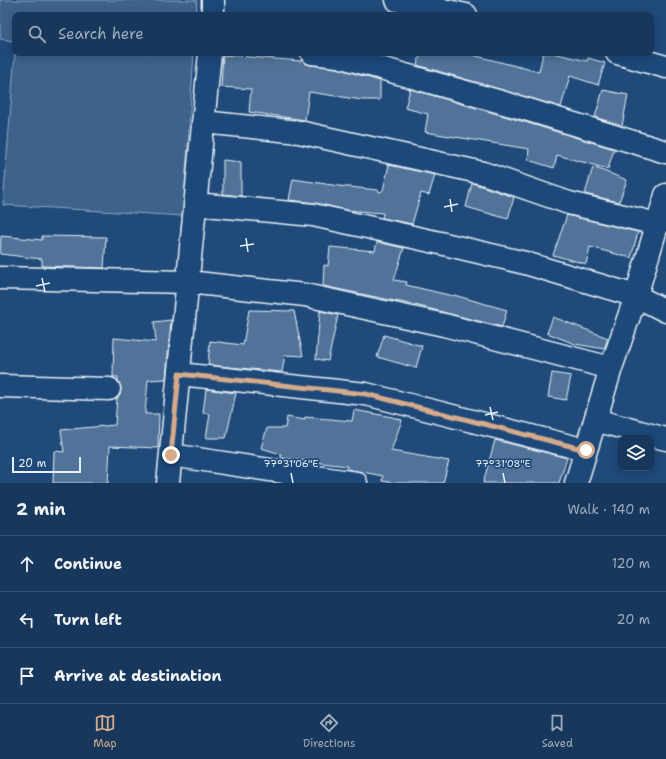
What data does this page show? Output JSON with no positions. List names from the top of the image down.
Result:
{
  "scale_bar": "20 m",
  "page": {
    "search": "Search here",
    "scale": "20 m",
    "heading": ["2 min", "Walk · 140 m"],
    "list": [
      ["Continue", "120 m"],
      ["Turn left", "20 m"],
      "Arrive at destination"
    ],
    "nav": ["Map", "Directions", "Saved"]
  },
  "coordinates": ["77°31'06\"E", "77°31'08\"E"]
}
